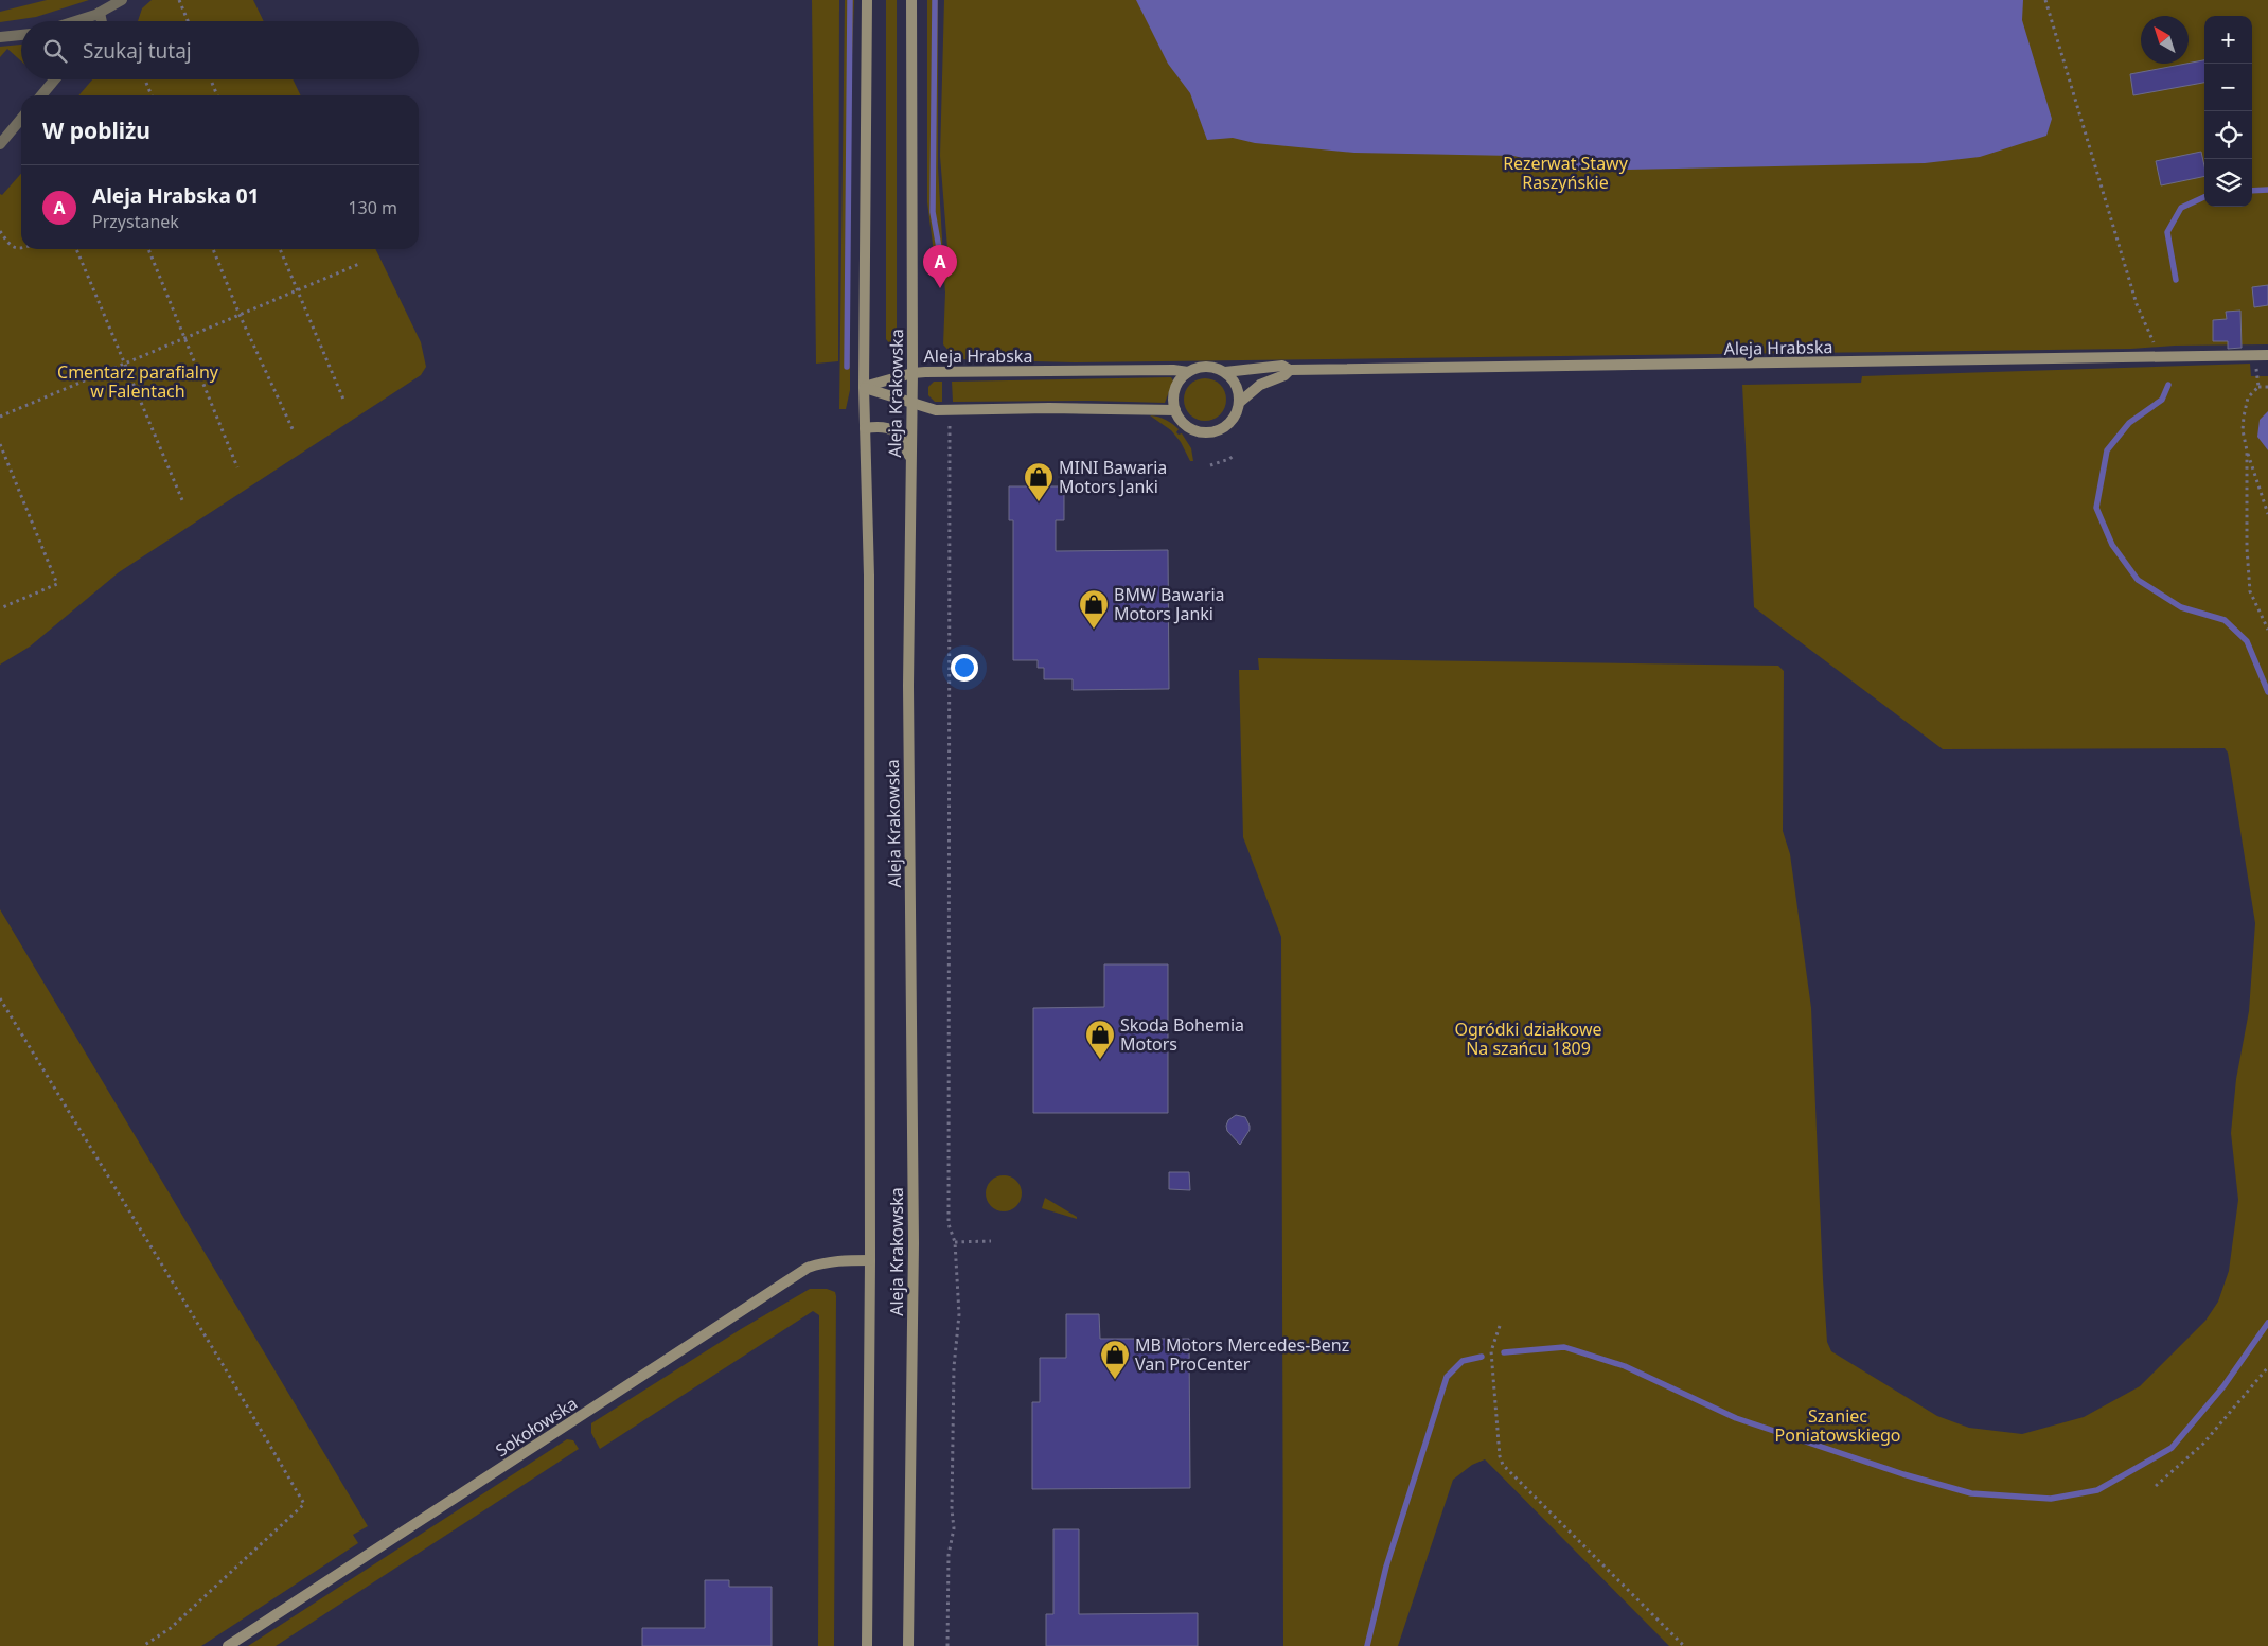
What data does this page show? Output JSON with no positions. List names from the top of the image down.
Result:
{
  "streets": {
    "main road": ["Aleja Hrabska", "Aleja Krakowska", "Sokołowska"]
  },
  "crossings": [
    ["Aleja Hrabska", "Aleja Krakowska"],
    ["Aleja Krakowska", "Sokołowska"]
  ],
  "parks": [
    "Rezerwat Stawy Raszyńskie",
    "Cmentarz parafialny w Falentach",
    "Ogródki działkowe Na szańcu 1809",
    "Szaniec Poniatowskiego"
  ],
  "places": {
    "shop": [
      "MINI Bawaria Motors Janki",
      "BMW Bawaria Motors Janki",
      "Skoda Bohemia Motors",
      "MB Motors Mercedes-Benz Van ProCenter"
    ]
  },
  "north": "top left",
  "page": {
    "map_buttons": ["+", "−"],
    "search": "Szukaj tutaj",
    "heading": "W pobliżu",
    "list": [
      {
        "mark": "A",
        "name": "Aleja Hrabska 01",
        "note": "Przystanek",
        "value": "130 m"
      }
    ],
    "pins": "A"
  }
}
